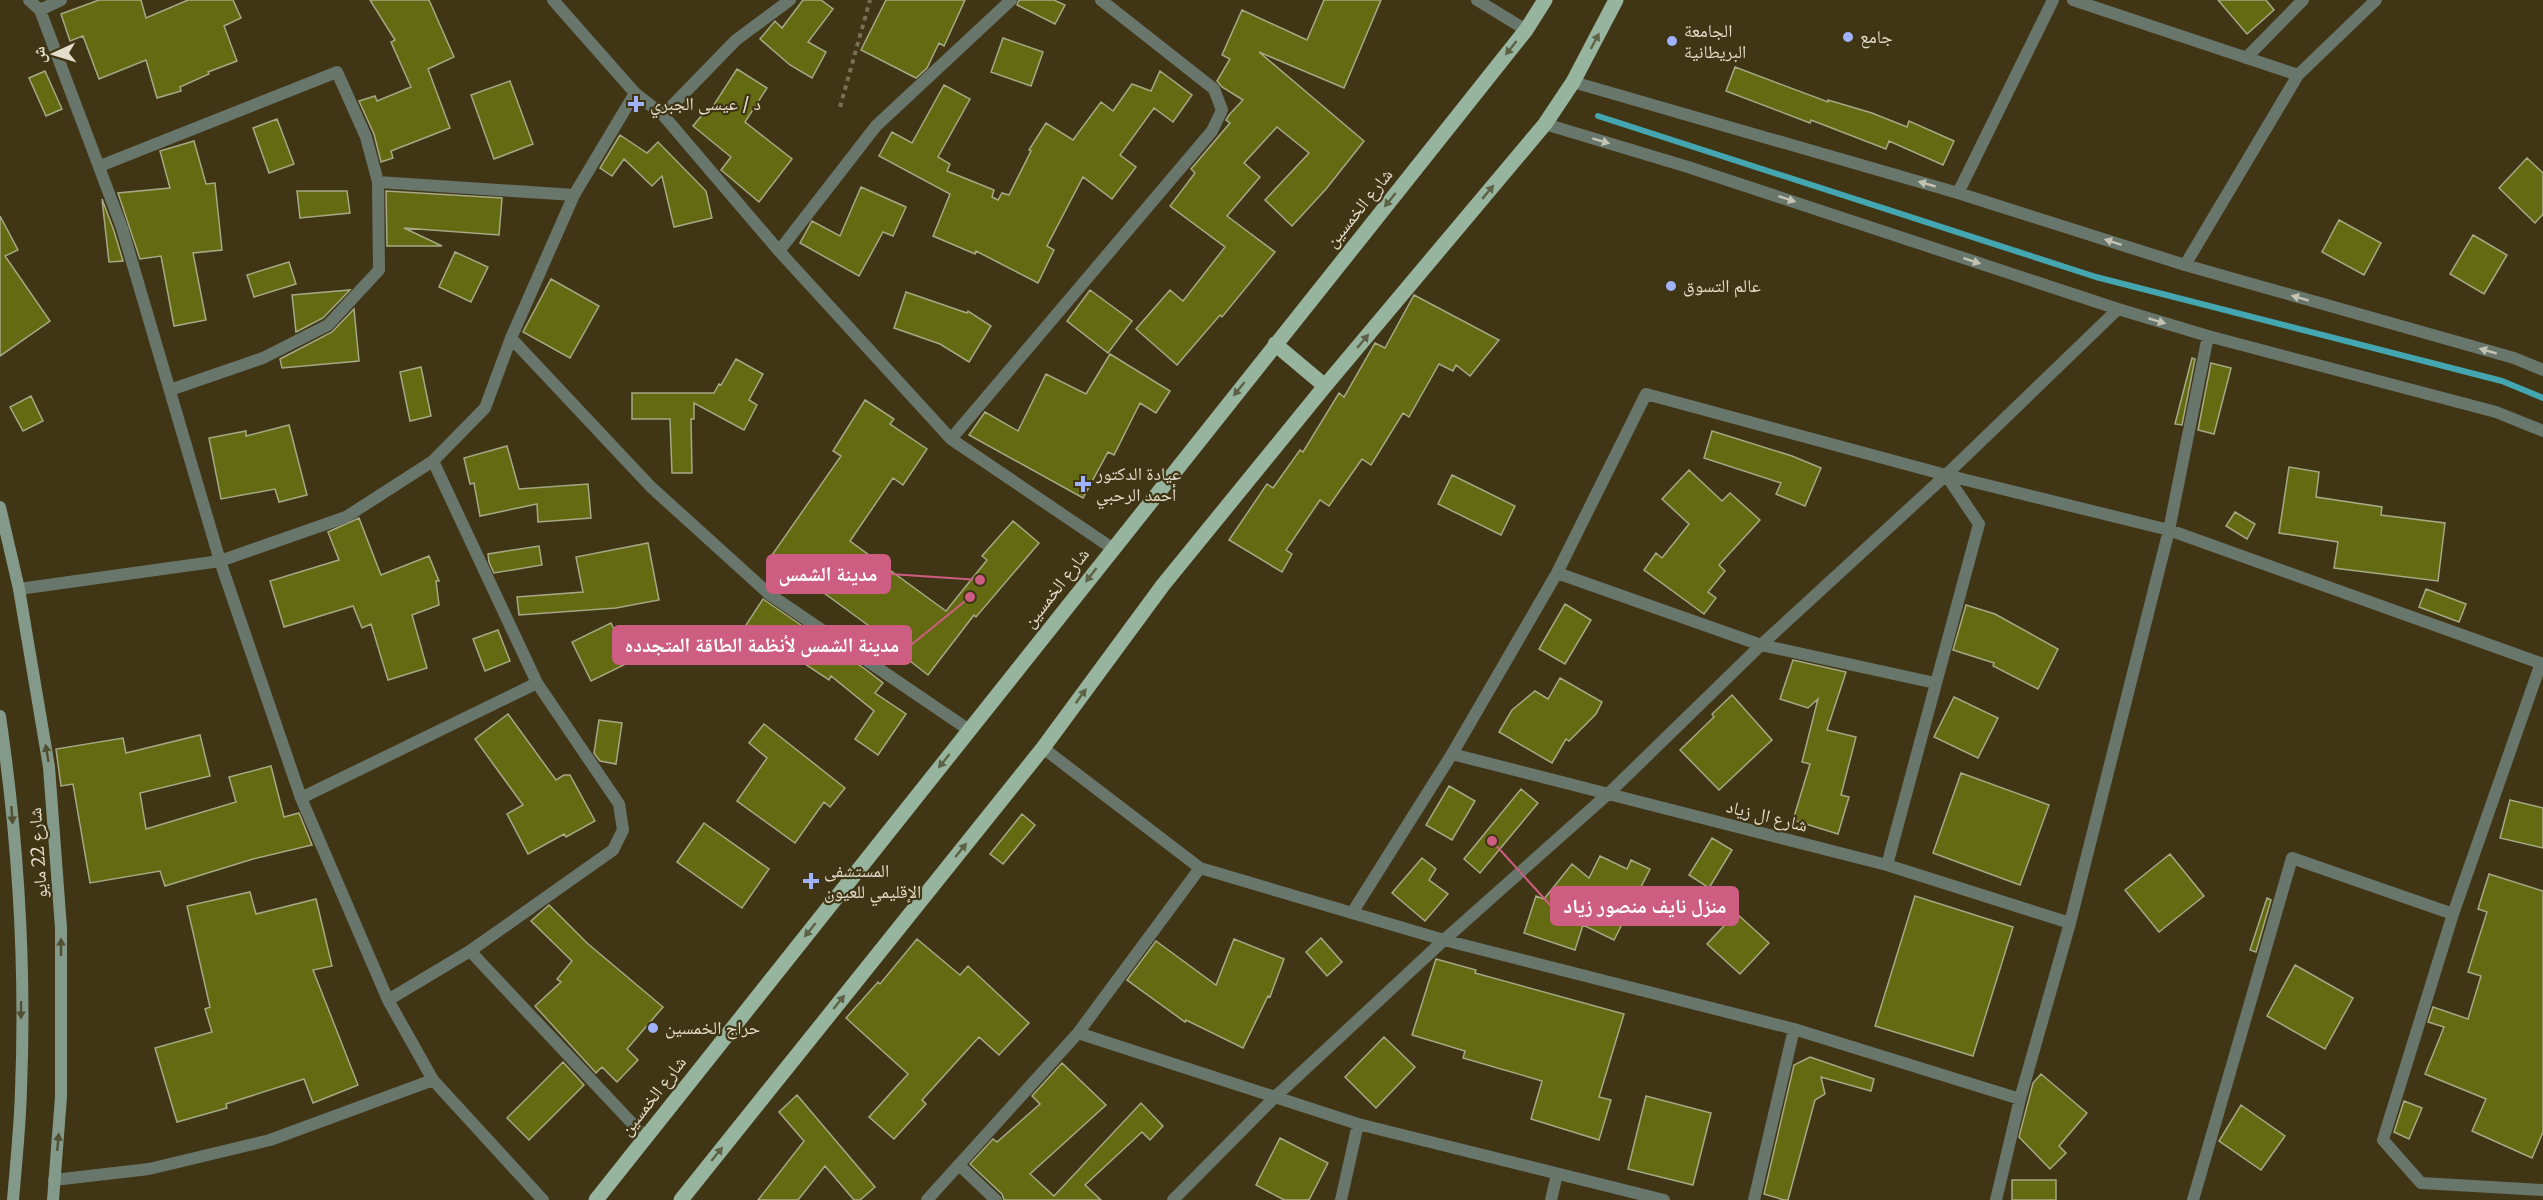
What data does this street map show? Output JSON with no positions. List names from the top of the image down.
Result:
{
  "streets": {
    "main road": ["شارع الخمسين", "شارع 22 مايو"],
    "street": ["شارع ال زياد"]
  },
  "places": {
    "other": [
      "جامع",
      "الجامعة البريطانية",
      "عالم التسوق",
      "مدينة الشمس",
      "مدينة الشمس لأنظمة الطاقة المتجدده",
      "منزل نايف منصور زياد",
      "حراج الخمسين"
    ],
    "health": ["د / عيسى الجبري", "عيادة الدكتور أحمد الرحبي", "المستشفى الإقليمي للعيون"]
  },
  "north": "left"
}
